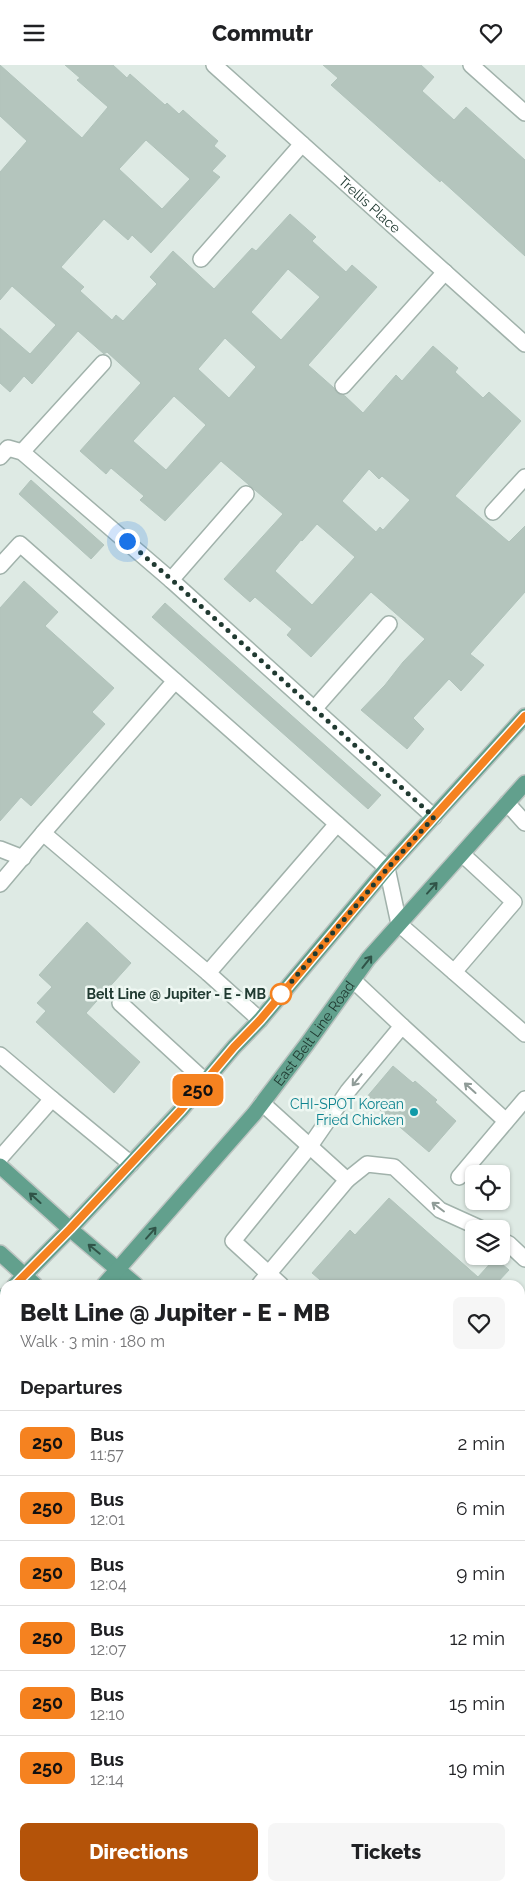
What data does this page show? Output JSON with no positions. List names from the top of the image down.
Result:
{
  "streets": {
    "main road": ["East Belt Line Road"],
    "street": ["Trellis Place"]
  },
  "places": ["Belt Line @ Jupiter - E - MB", "CHI-SPOT Korean Fried Chicken"],
  "lines": ["bus line 250"],
  "page": {
    "header": "Commutr",
    "on_map": "250",
    "heading": [
      ["Belt Line @ Jupiter - E - MB", "Walk · 3 min · 180 m"],
      "Departures"
    ],
    "list": [
      {
        "mark": "250",
        "name": "Bus",
        "note": "11:57",
        "value": "2 min"
      },
      {
        "mark": "250",
        "name": "Bus",
        "note": "12:01",
        "value": "6 min"
      },
      {
        "mark": "250",
        "name": "Bus",
        "note": "12:04",
        "value": "9 min"
      },
      {
        "mark": "250",
        "name": "Bus",
        "note": "12:07",
        "value": "12 min"
      },
      {
        "mark": "250",
        "name": "Bus",
        "note": "12:10",
        "value": "15 min"
      },
      {
        "mark": "250",
        "name": "Bus",
        "note": "12:14",
        "value": "19 min"
      }
    ],
    "buttons": ["Directions", "Tickets"]
  }
}
